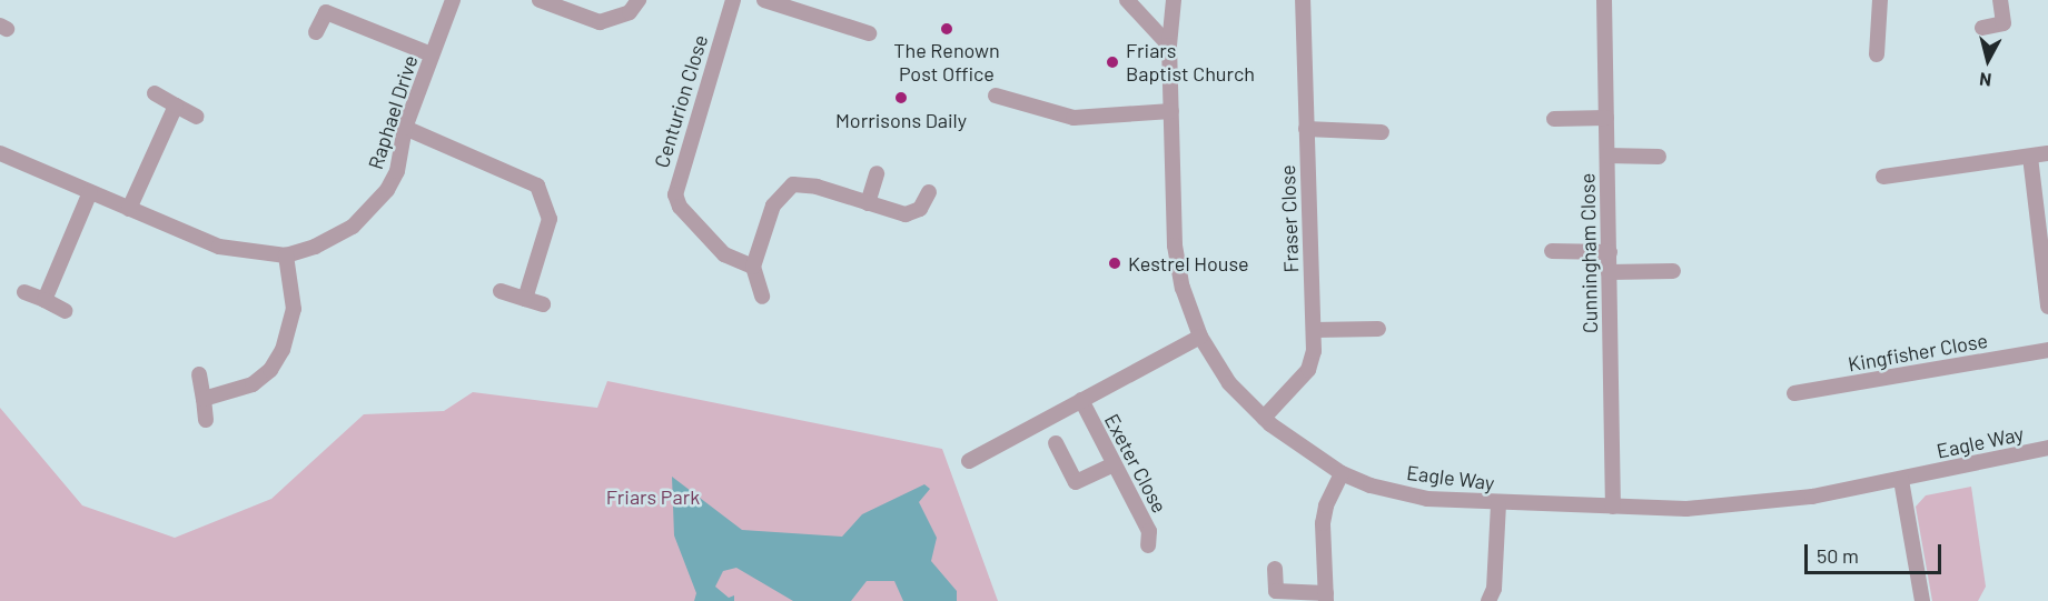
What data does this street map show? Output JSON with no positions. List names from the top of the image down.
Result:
{
  "streets": {
    "street": [
      "Centurion Close",
      "Raphael Drive",
      "Fraser Close",
      "Cunningham Close",
      "Kingfisher Close",
      "Eagle Way",
      "Exeter Close"
    ]
  },
  "crossings": [
    ["Fraser Close", "Eagle Way"],
    ["Cunningham Close", "Eagle Way"],
    ["Eagle Way", "Exeter Close"]
  ],
  "parks": ["Friars Park"],
  "places": [
    "The Renown Post Office",
    "Friars Baptist Church",
    "Morrisons Daily",
    "Kestrel House"
  ],
  "scale_bar": "50 m",
  "north": "bottom"
}
